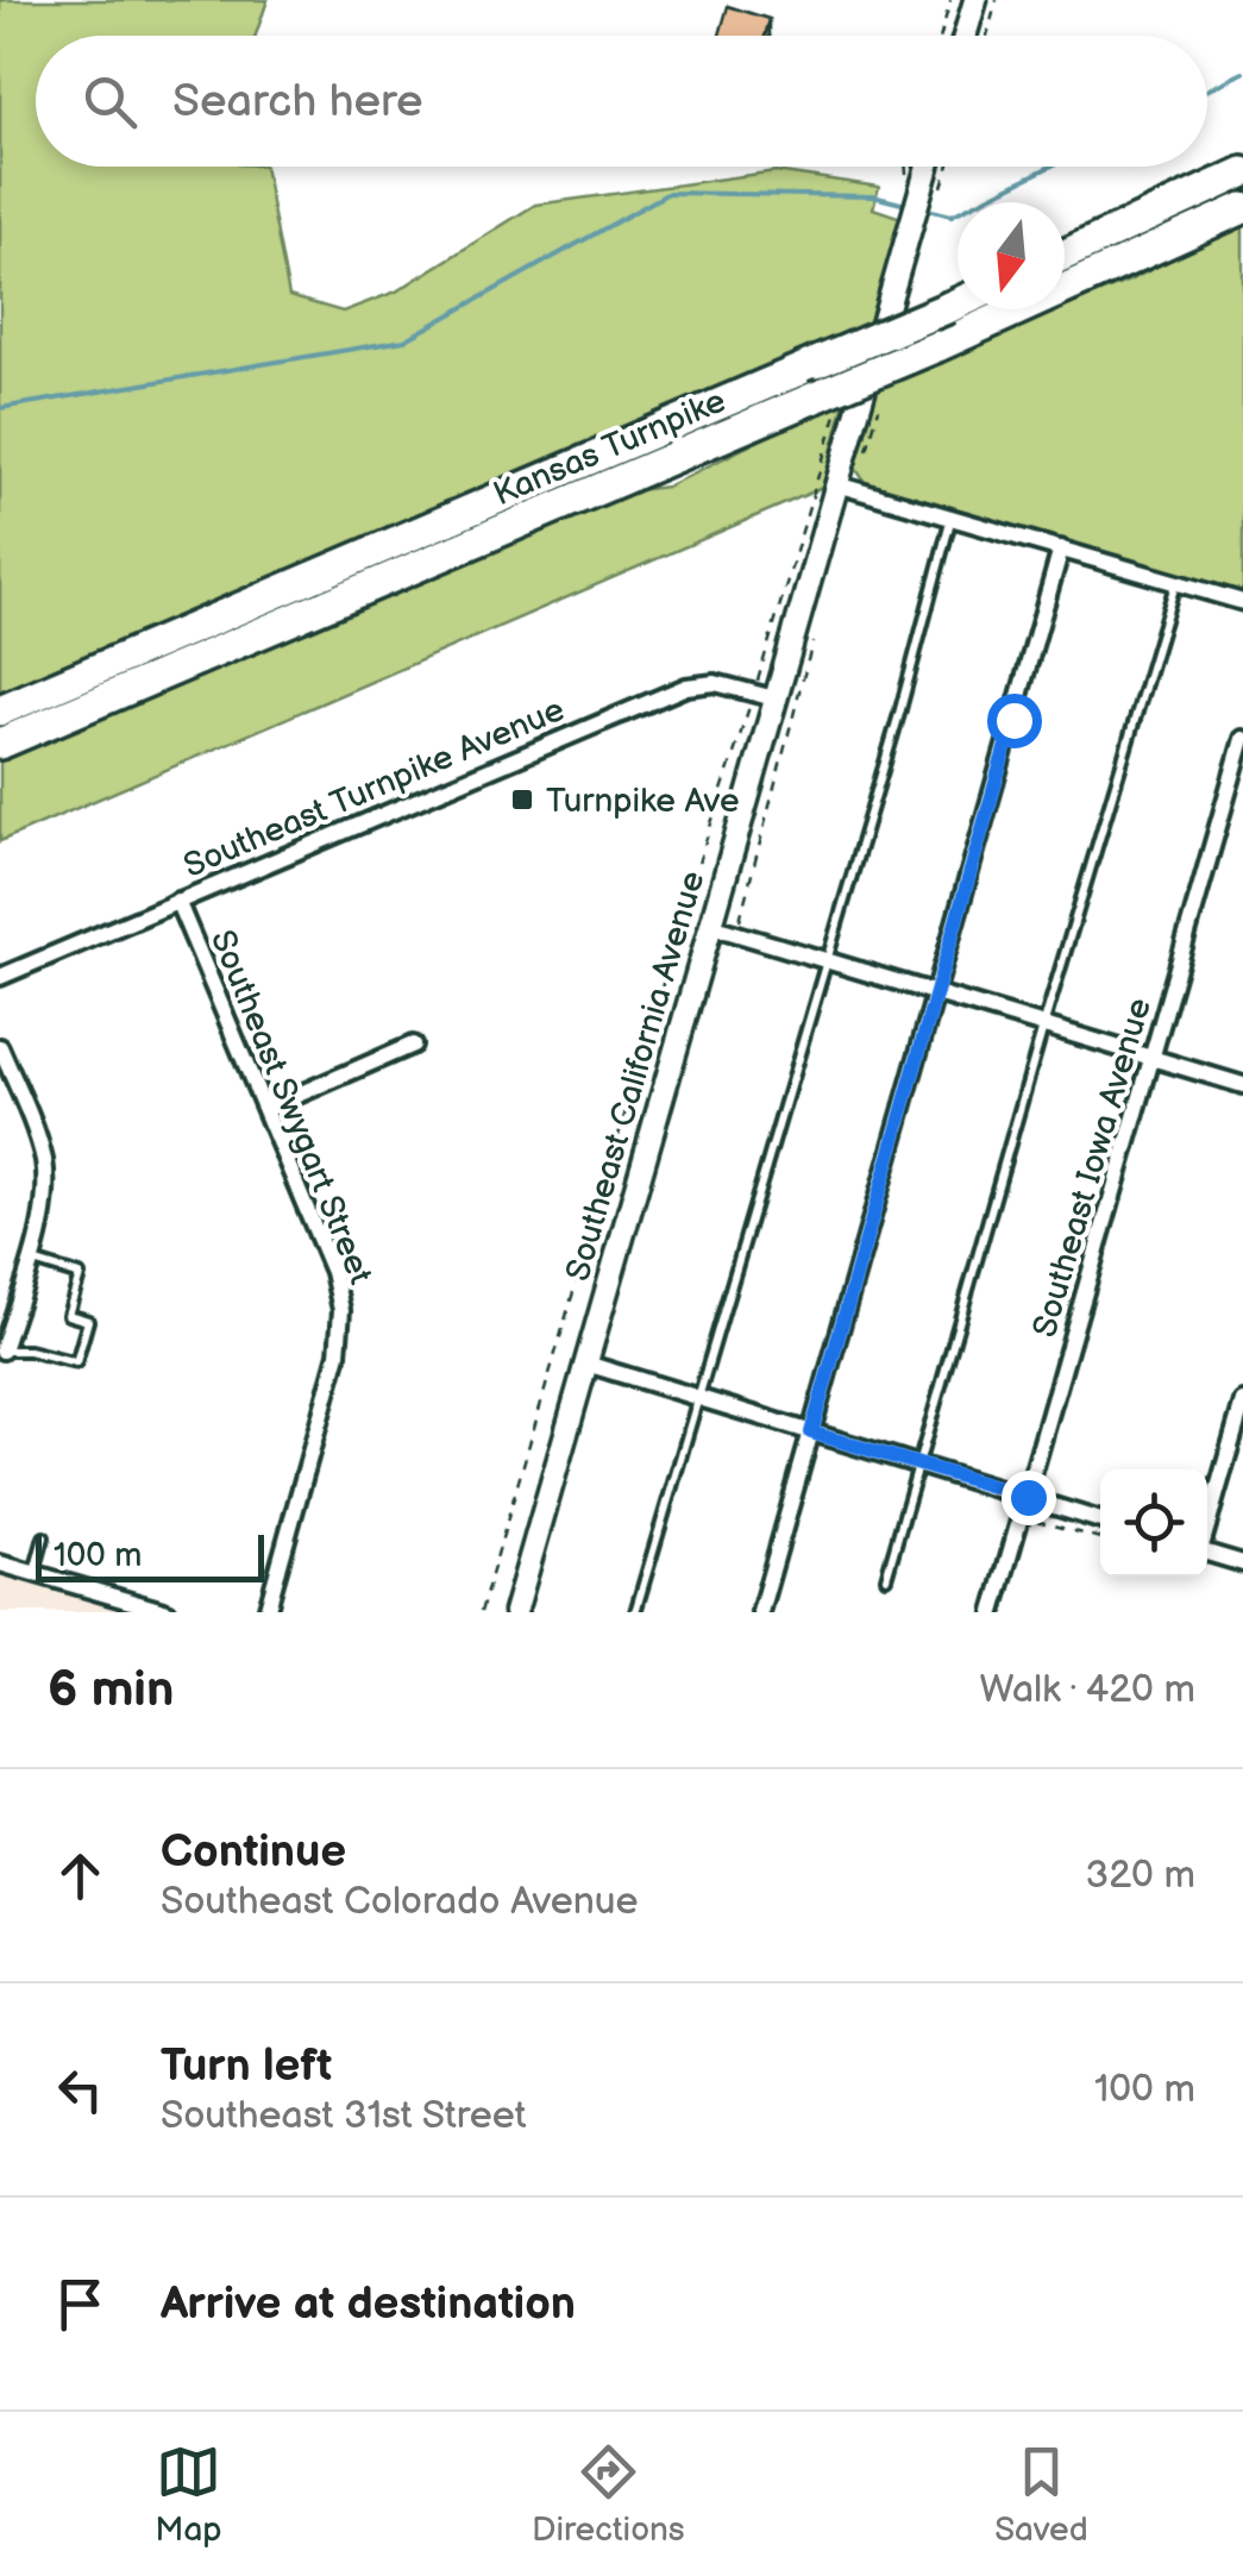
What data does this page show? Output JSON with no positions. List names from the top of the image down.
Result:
{
  "streets": {
    "highway": ["Kansas Turnpike"],
    "main road": ["Southeast California Avenue"],
    "street": ["Southeast Turnpike Avenue", "Southeast Swygart Street", "Southeast Iowa Avenue"]
  },
  "crossings": [
    ["Southeast Turnpike Avenue", "Southeast California Avenue"],
    ["Southeast Turnpike Avenue", "Southeast Swygart Street"]
  ],
  "places": {
    "transit": ["Turnpike Ave"]
  },
  "scale_bar": "100 m",
  "north": "bottom",
  "page": {
    "search": "Search here",
    "scale": "100 m",
    "heading": ["6 min", "Walk · 420 m"],
    "list": [
      ["Continue", "Southeast Colorado Avenue", "320 m"],
      ["Turn left", "Southeast 31st Street", "100 m"],
      "Arrive at destination"
    ],
    "nav": ["Map", "Directions", "Saved"]
  }
}
